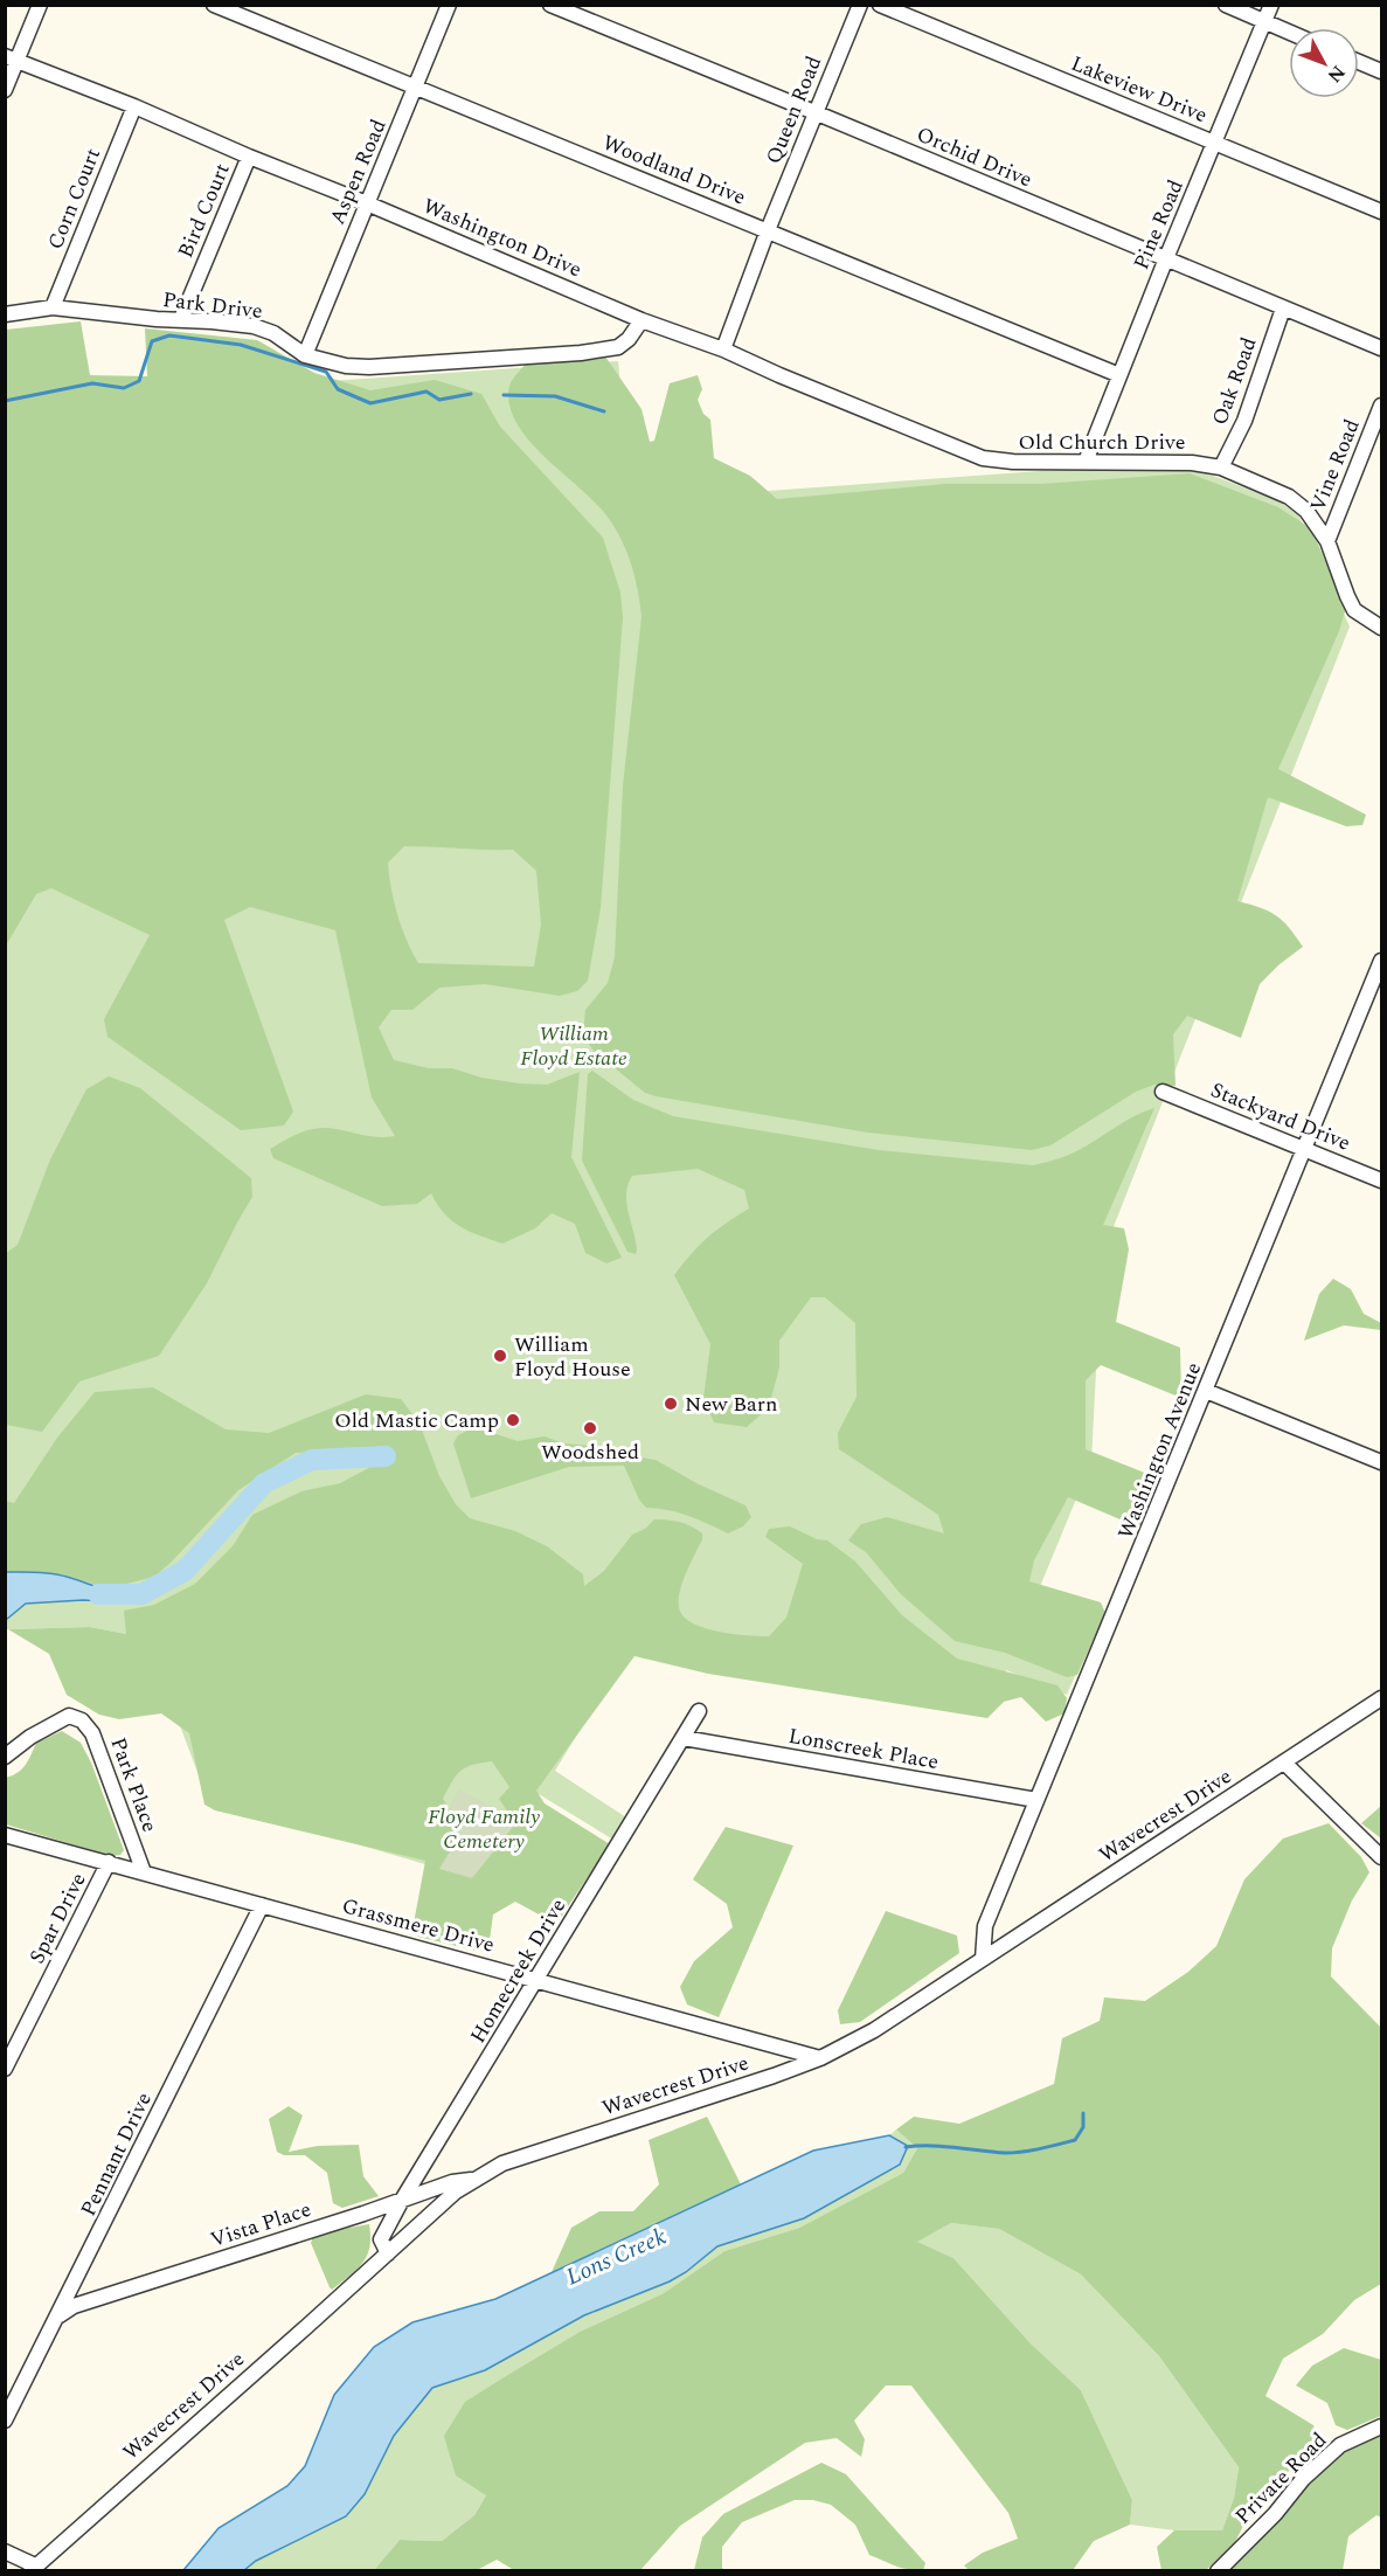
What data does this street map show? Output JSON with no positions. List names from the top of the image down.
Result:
{
  "streets": {
    "street": [
      "Lakeview Drive",
      "Queen Road",
      "Orchid Drive",
      "Woodland Drive",
      "Aspen Road",
      "Corn Court",
      "Bird Court",
      "Pine Road",
      "Washington Drive",
      "Park Drive",
      "Oak Road",
      "Old Church Drive",
      "Vine Road",
      "Stackyard Drive",
      "Washington Avenue",
      "Lonscreek Place",
      "Park Place",
      "Wavecrest Drive",
      "Spar Drive",
      "Grassmere Drive",
      "Homecreek Drive",
      "Pennant Drive",
      "Vista Place",
      "Private Road"
    ]
  },
  "crossings": [
    ["Lakeview Drive", "Pine Road"],
    ["Queen Road", "Orchid Drive"],
    ["Queen Road", "Woodland Drive"],
    ["Queen Road", "Washington Drive"],
    ["Orchid Drive", "Pine Road"],
    ["Orchid Drive", "Oak Road"],
    ["Woodland Drive", "Aspen Road"],
    ["Woodland Drive", "Pine Road"],
    ["Aspen Road", "Washington Drive"],
    ["Aspen Road", "Park Drive"],
    ["Corn Court", "Washington Drive"],
    ["Corn Court", "Park Drive"],
    ["Bird Court", "Washington Drive"],
    ["Bird Court", "Park Drive"],
    ["Pine Road", "Old Church Drive"],
    ["Washington Drive", "Park Drive"],
    ["Washington Drive", "Old Church Drive"],
    ["Oak Road", "Old Church Drive"],
    ["Old Church Drive", "Vine Road"],
    ["Stackyard Drive", "Washington Avenue"],
    ["Washington Avenue", "Lonscreek Place"],
    ["Washington Avenue", "Wavecrest Drive"],
    ["Lonscreek Place", "Homecreek Drive"],
    ["Park Place", "Grassmere Drive"],
    ["Wavecrest Drive", "Grassmere Drive"],
    ["Wavecrest Drive", "Homecreek Drive"],
    ["Wavecrest Drive", "Vista Place"],
    ["Spar Drive", "Grassmere Drive"],
    ["Grassmere Drive", "Homecreek Drive"],
    ["Grassmere Drive", "Pennant Drive"],
    ["Homecreek Drive", "Vista Place"],
    ["Pennant Drive", "Vista Place"]
  ],
  "water": ["Lons Creek"],
  "parks": ["William Floyd Estate", "Floyd Family Cemetery"],
  "places": [
    "William Floyd House",
    "New Barn",
    "Old Mastic Camp",
    "Woodshed"
  ],
  "north": "bottom right"
}
